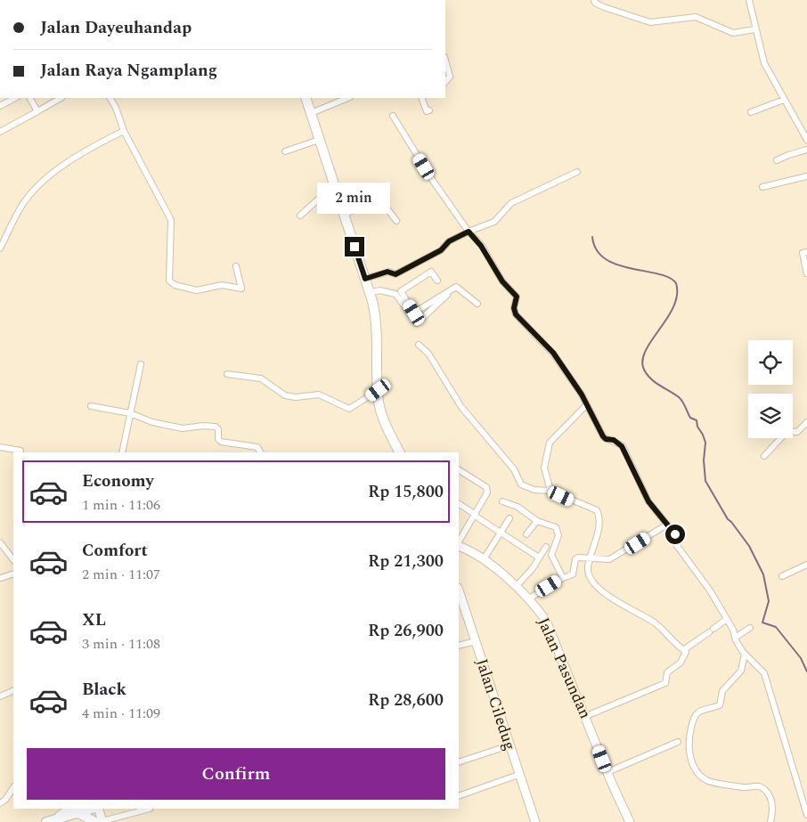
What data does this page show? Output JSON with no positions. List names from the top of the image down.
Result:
{
  "streets": {
    "street": ["Jalan Pasundan", "Jalan Ciledug"]
  },
  "page": {
    "banner": ["Jalan Dayeuhandap", "Jalan Raya Ngamplang"],
    "bubble": "2 min",
    "list": [
      {
        "name": "Economy",
        "note": "1 min · 11:06",
        "value": "Rp 15,800"
      },
      {
        "name": "Comfort",
        "note": "2 min · 11:07",
        "value": "Rp 21,300"
      },
      {
        "name": "XL",
        "note": "3 min · 11:08",
        "value": "Rp 26,900"
      },
      {
        "name": "Black",
        "note": "4 min · 11:09",
        "value": "Rp 28,600"
      }
    ],
    "buttons": "Confirm"
  }
}
